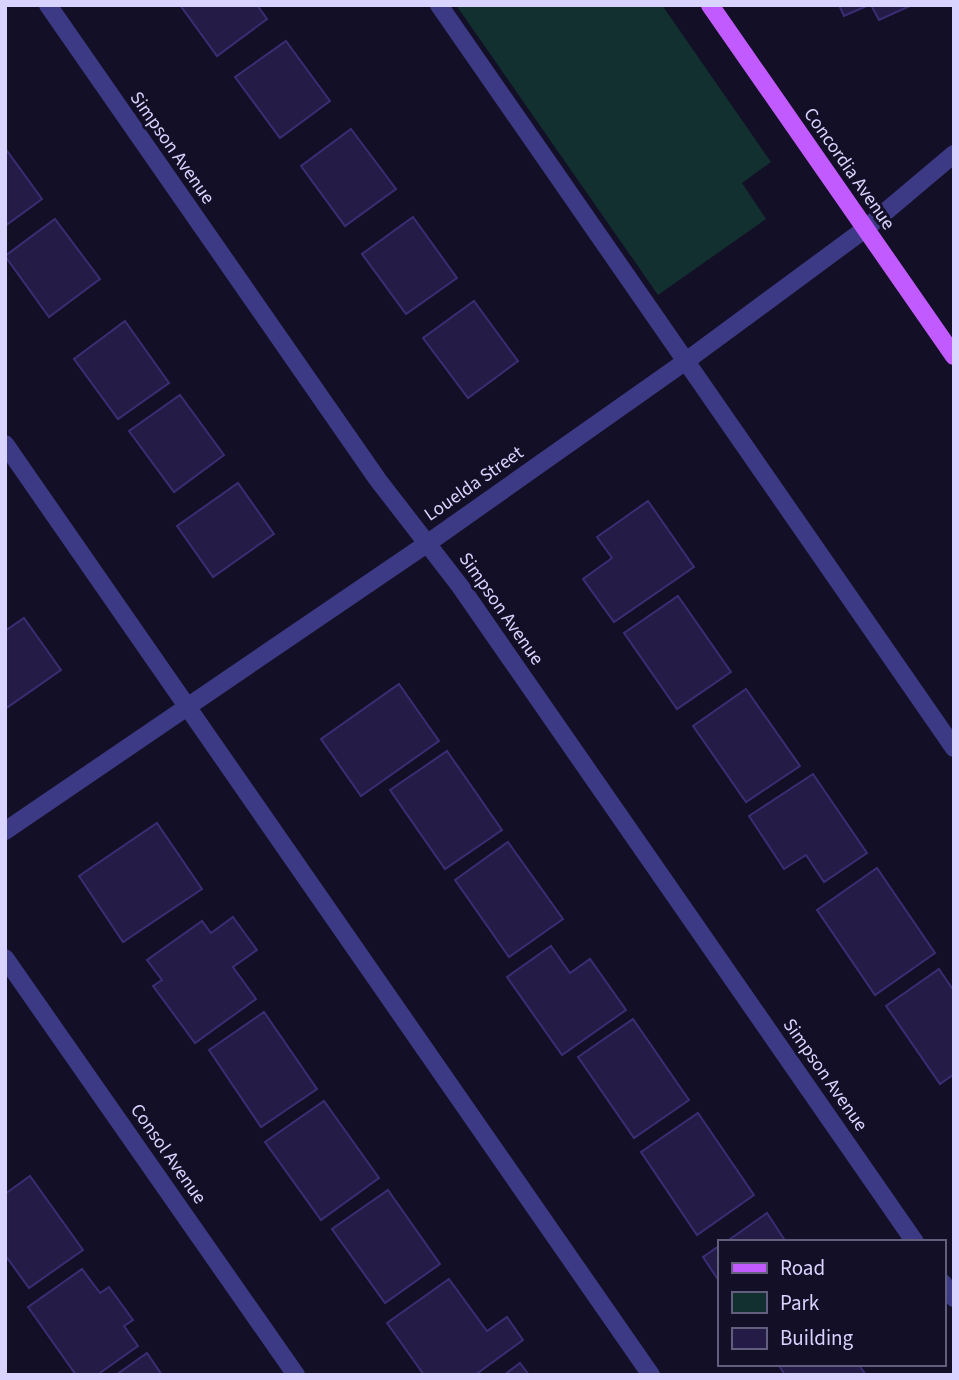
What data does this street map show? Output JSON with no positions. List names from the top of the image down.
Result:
{
  "streets": {
    "main road": ["Concordia Avenue"],
    "street": ["Simpson Avenue", "Louelda Street", "Consol Avenue"]
  },
  "crossings": [
    ["Simpson Avenue", "Louelda Street"],
    ["Concordia Avenue", "Louelda Street"]
  ],
  "legend": ["Road", "Park", "Building"]
}
